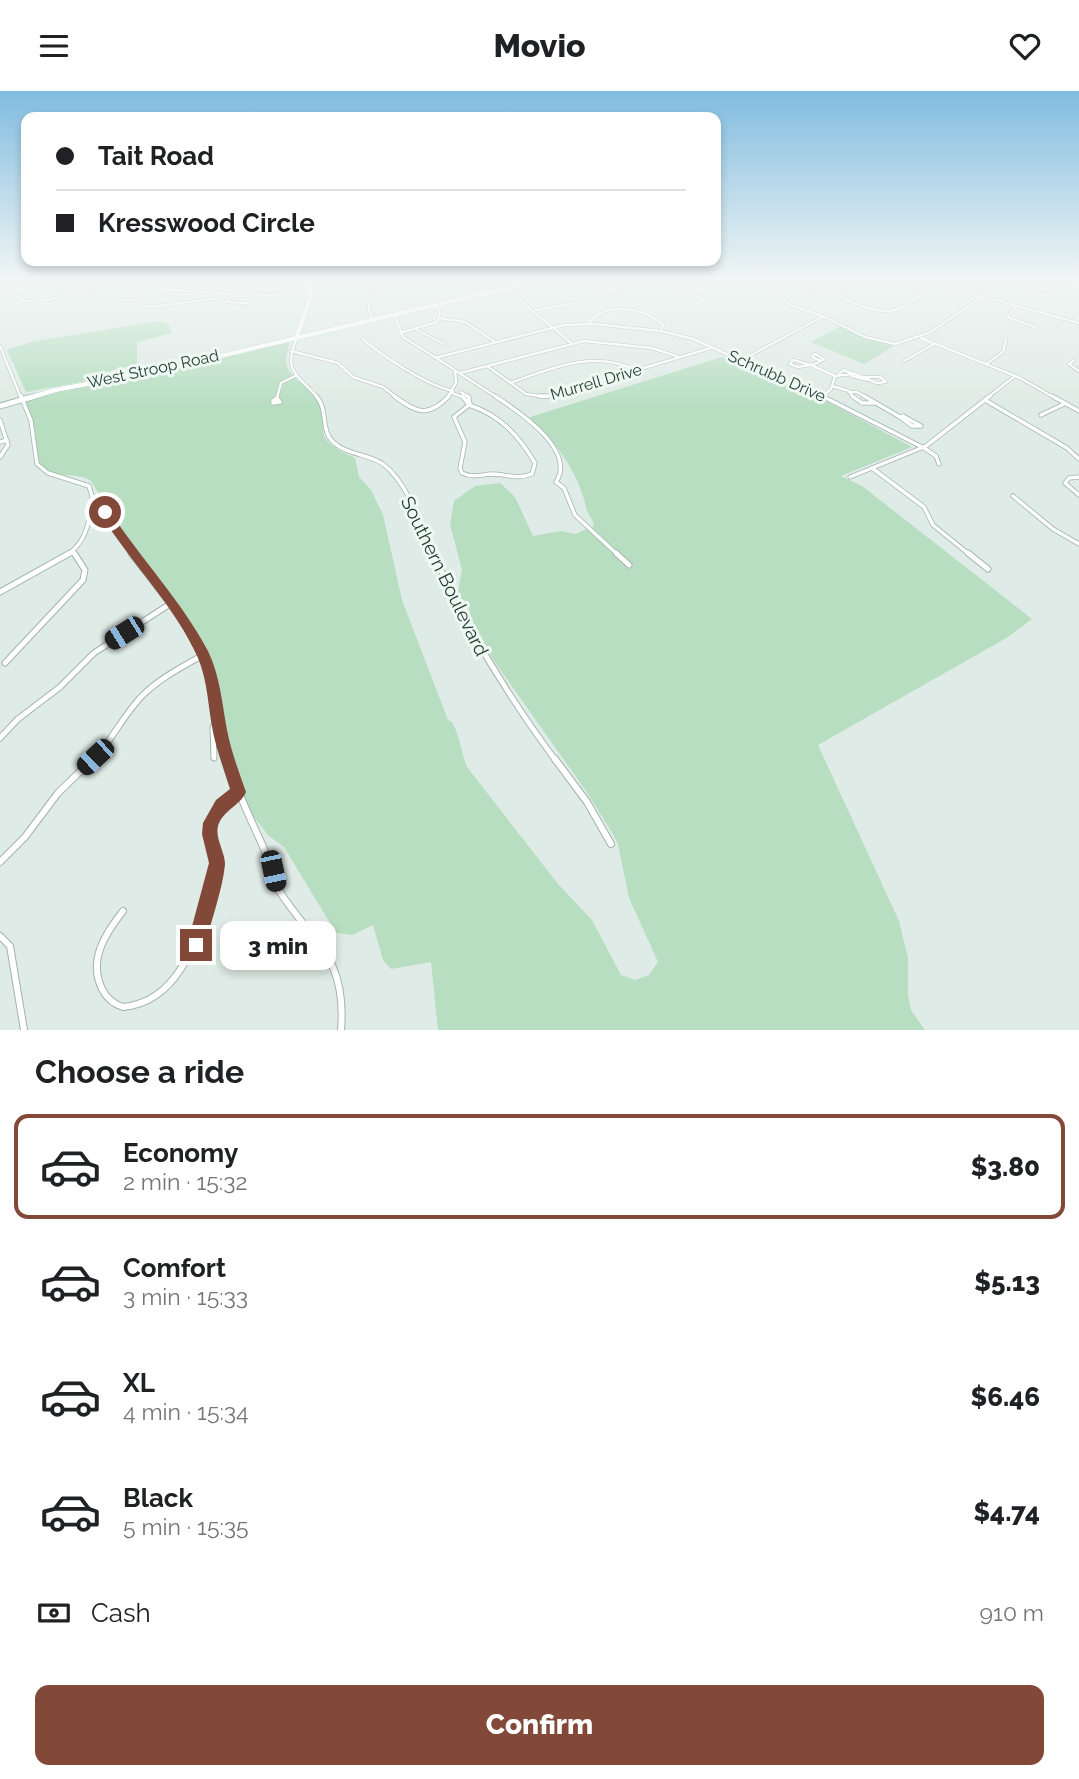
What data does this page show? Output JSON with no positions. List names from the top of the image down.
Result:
{
  "streets": {
    "main road": ["West Stroop Road"],
    "street": ["Schrubb Drive", "Murrell Drive", "Southern Boulevard"]
  },
  "crossings": [
    ["Schrubb Drive", "Murrell Drive"]
  ],
  "page": {
    "header": "Movio",
    "banner": ["Tait Road", "Kresswood Circle"],
    "bubble": "3 min",
    "heading": "Choose a ride",
    "list": [
      {
        "name": "Economy",
        "note": "2 min · 15:32",
        "value": "$3.80"
      },
      {
        "name": "Comfort",
        "note": "3 min · 15:33",
        "value": "$5.13"
      },
      {
        "name": "XL",
        "note": "4 min · 15:34",
        "value": "$6.46"
      },
      {
        "name": "Black",
        "note": "5 min · 15:35",
        "value": "$4.74"
      }
    ],
    "pay": ["Cash", "910 m"],
    "buttons": "Confirm"
  }
}
